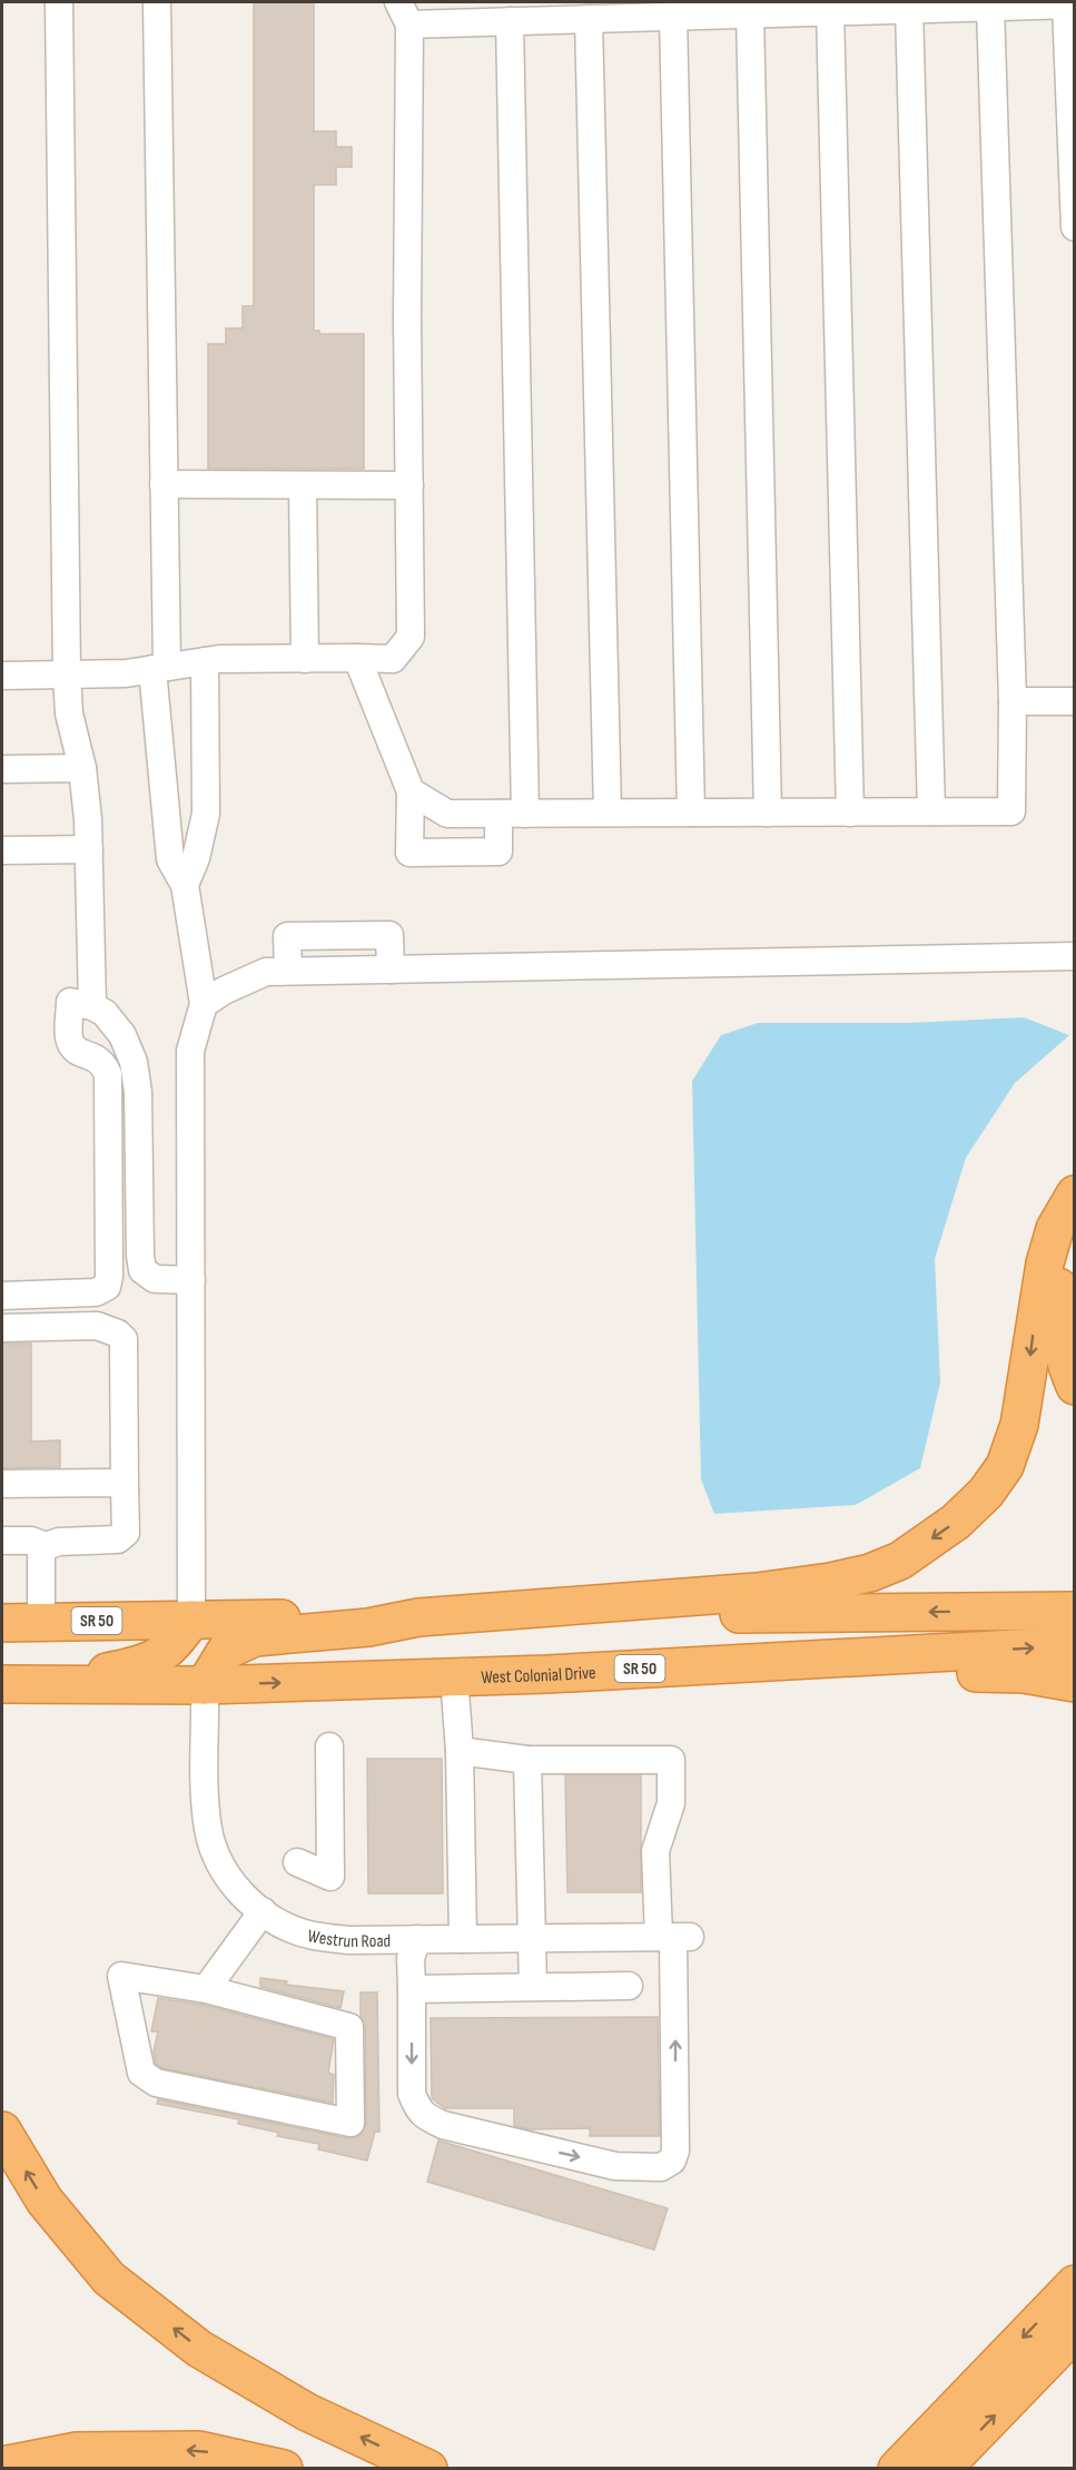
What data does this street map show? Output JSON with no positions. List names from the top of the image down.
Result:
{
  "streets": {
    "highway": ["SR 50", "West Colonial Drive"],
    "street": ["Westrun Road"]
  },
  "crossings": [
    ["West Colonial Drive", "Westrun Road"]
  ]
}
